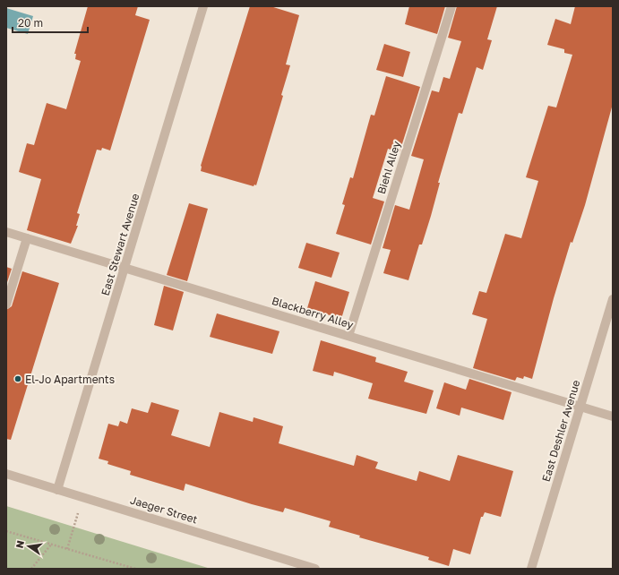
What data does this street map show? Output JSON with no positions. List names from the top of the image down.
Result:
{
  "streets": {
    "street": [
      "Biehl Alley",
      "East Stewart Avenue",
      "Blackberry Alley",
      "East Deshler Avenue",
      "Jaeger Street"
    ]
  },
  "crossings": [
    ["Biehl Alley", "Blackberry Alley"],
    ["East Stewart Avenue", "Blackberry Alley"],
    ["East Stewart Avenue", "Jaeger Street"],
    ["Blackberry Alley", "East Deshler Avenue"]
  ],
  "places": ["El-Jo Apartments"],
  "scale_bar": "20 m",
  "north": "left"
}
